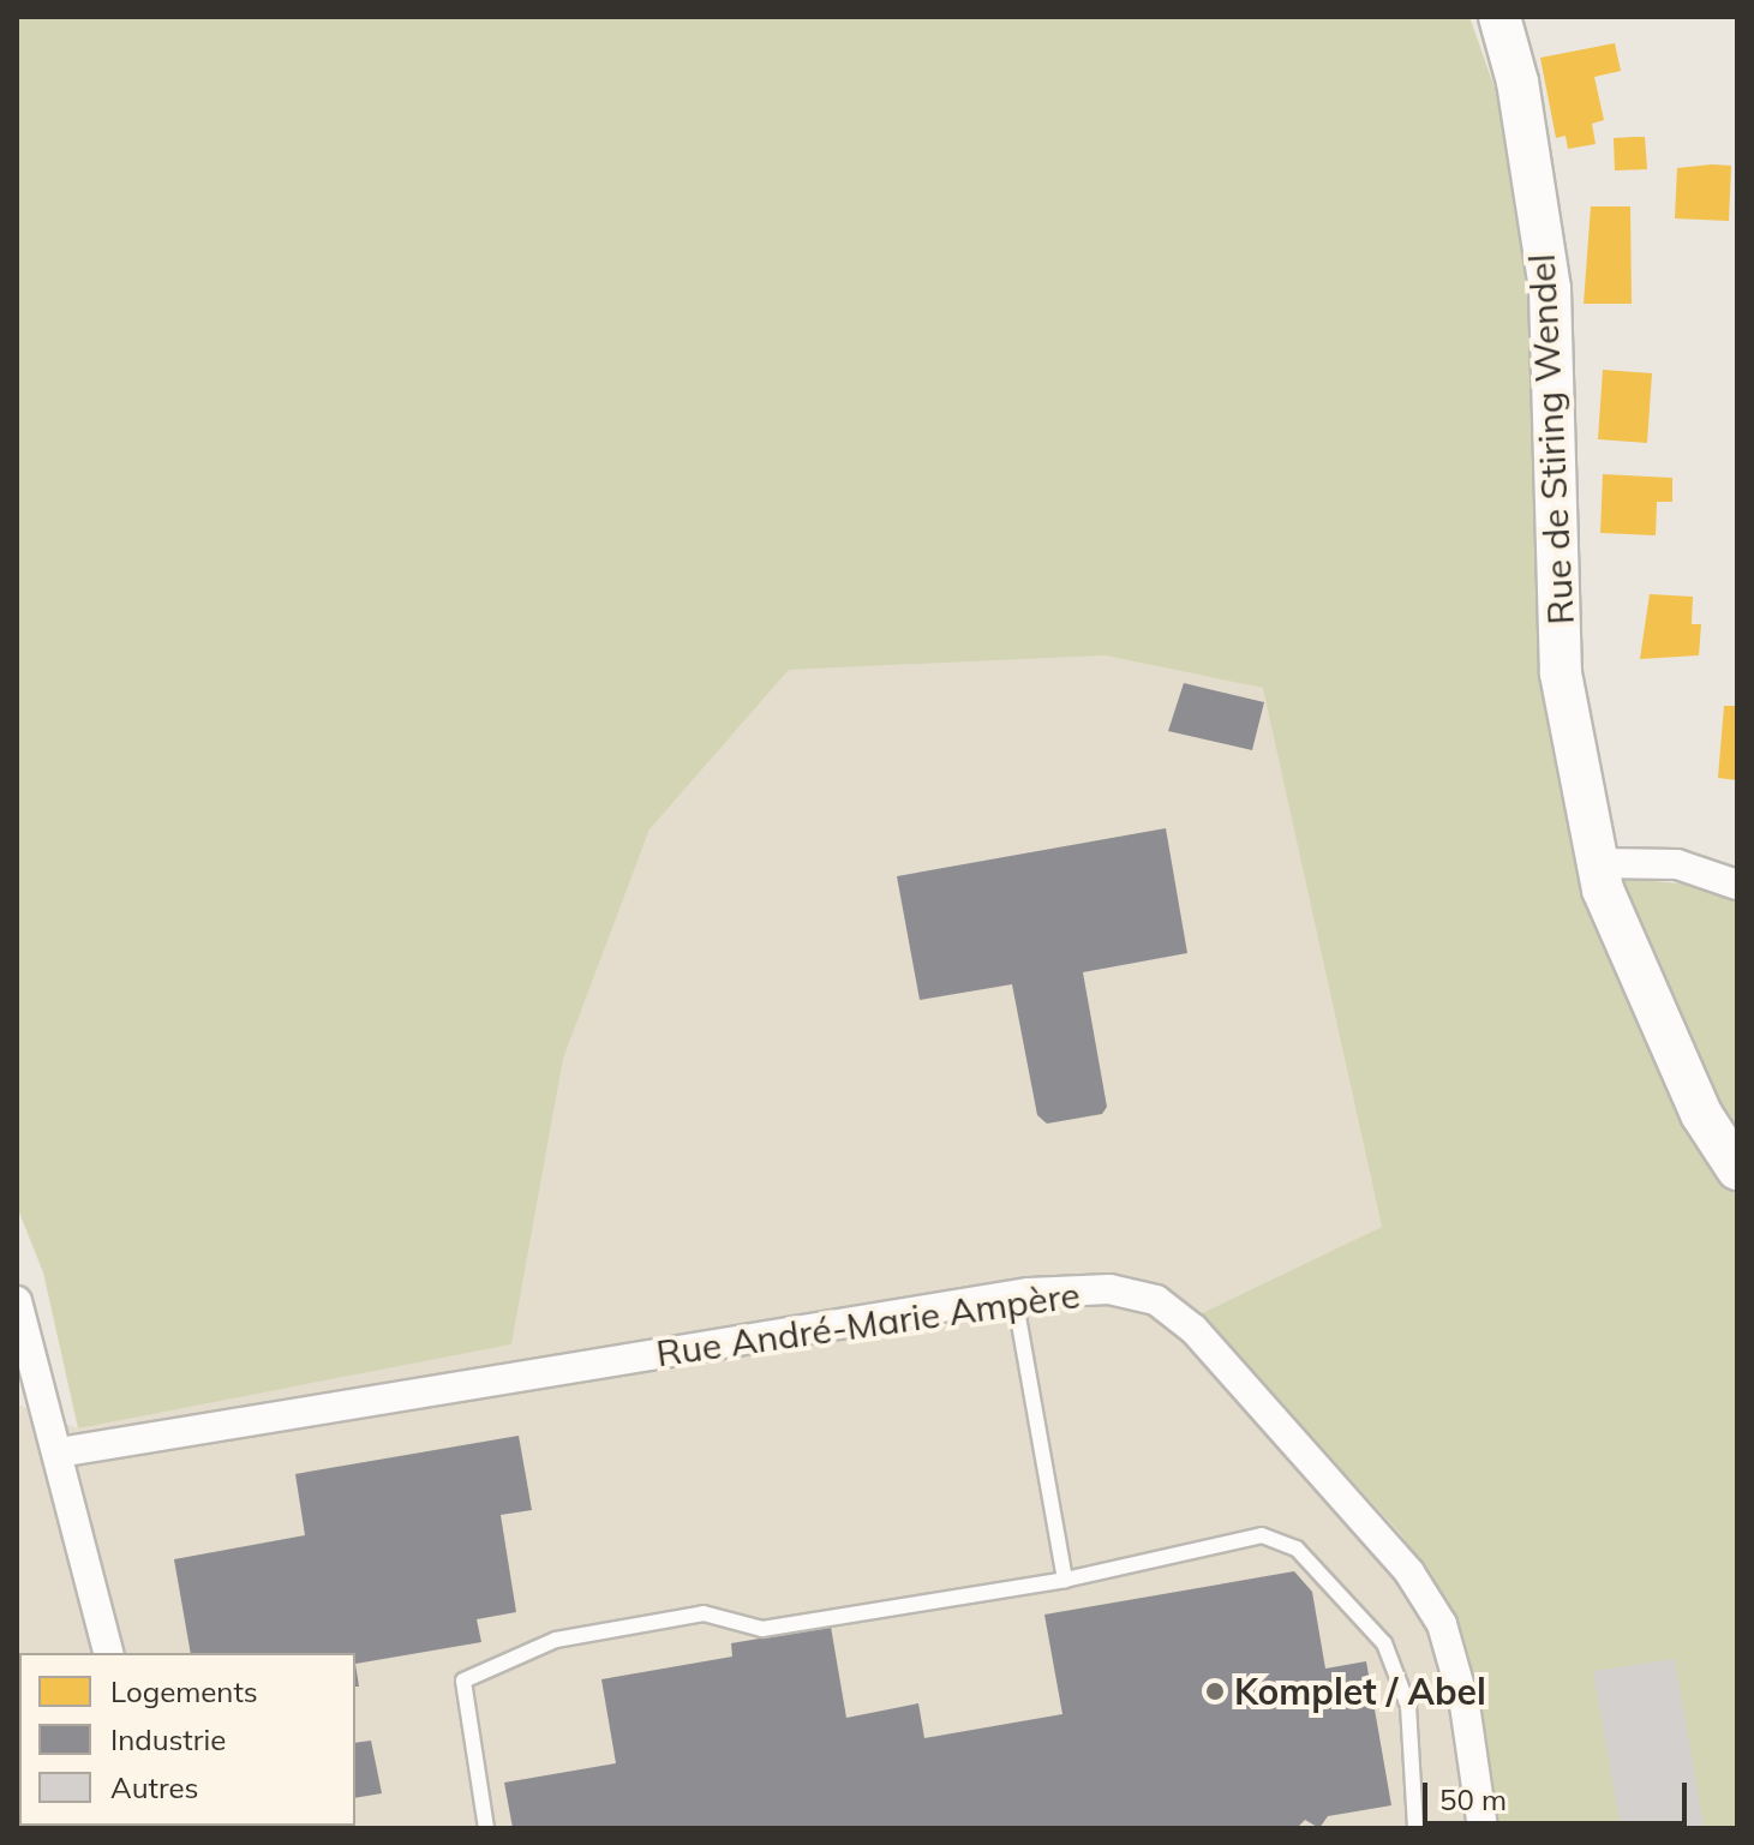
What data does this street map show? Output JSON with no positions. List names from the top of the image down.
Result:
{
  "streets": {
    "main road": ["Rue de Stiring Wendel"],
    "street": ["Rue André-Marie Ampère"]
  },
  "places": ["Komplet / Abel"],
  "legend": ["Logements", "Industrie", "Autres"],
  "scale_bar": "50 m"
}
